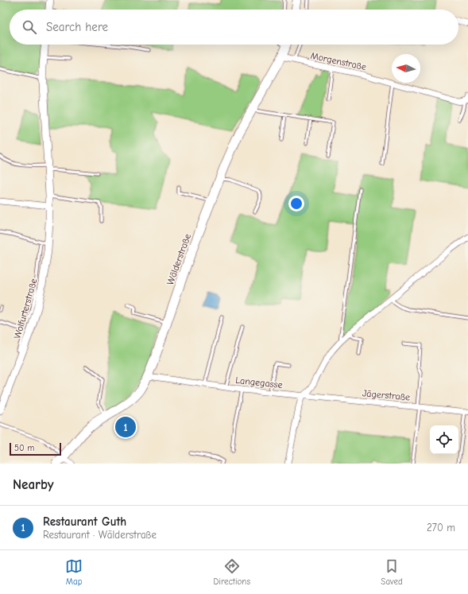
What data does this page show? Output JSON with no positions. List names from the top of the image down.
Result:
{
  "streets": {
    "main road": ["Wälderstraße"],
    "street": [
      "Morgenstraße",
      "Wolfurterstraße",
      "Langegasse",
      "Jägerstraße"
    ]
  },
  "crossings": [
    ["Morgenstraße", "Wälderstraße"],
    ["Wälderstraße", "Langegasse"],
    ["Langegasse", "Jägerstraße"]
  ],
  "scale_bar": "50 m",
  "north": "left",
  "page": {
    "search": "Search here",
    "pins": "1",
    "scale": "50 m",
    "heading": "Nearby",
    "list": [
      {
        "mark": "1",
        "name": "Restaurant Guth",
        "note": "Restaurant · Wälderstraße",
        "value": "270 m"
      }
    ],
    "nav": ["Map", "Directions", "Saved"]
  }
}
